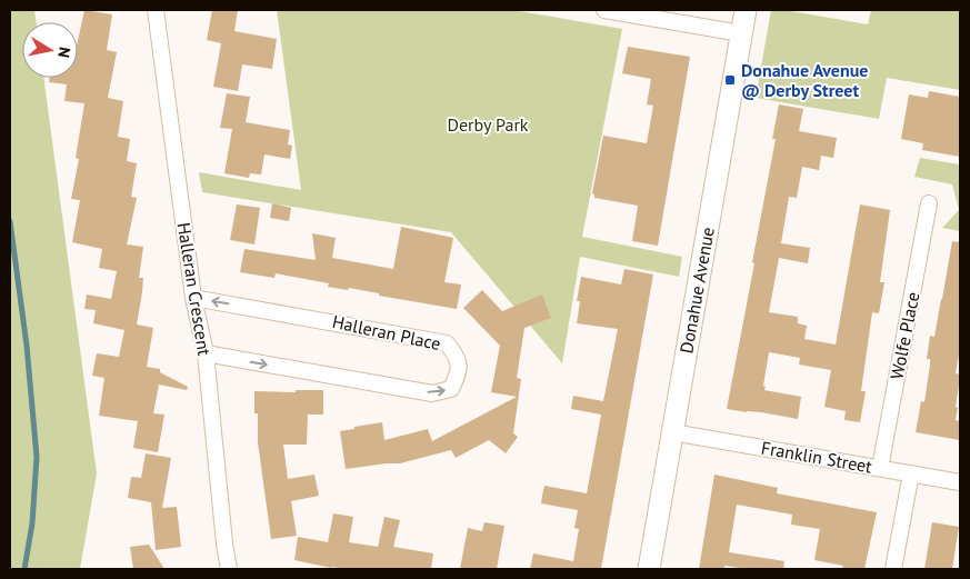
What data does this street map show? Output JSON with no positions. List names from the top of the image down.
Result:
{
  "streets": {
    "street": [
      "Halleran Crescent",
      "Donahue Avenue",
      "Halleran Place",
      "Wolfe Place",
      "Franklin Street"
    ]
  },
  "crossings": [
    ["Halleran Crescent", "Halleran Place"],
    ["Donahue Avenue", "Franklin Street"],
    ["Wolfe Place", "Franklin Street"]
  ],
  "parks": ["Derby Park"],
  "places": {
    "transit": ["Donahue Avenue @ Derby Street"]
  },
  "north": "right"
}
